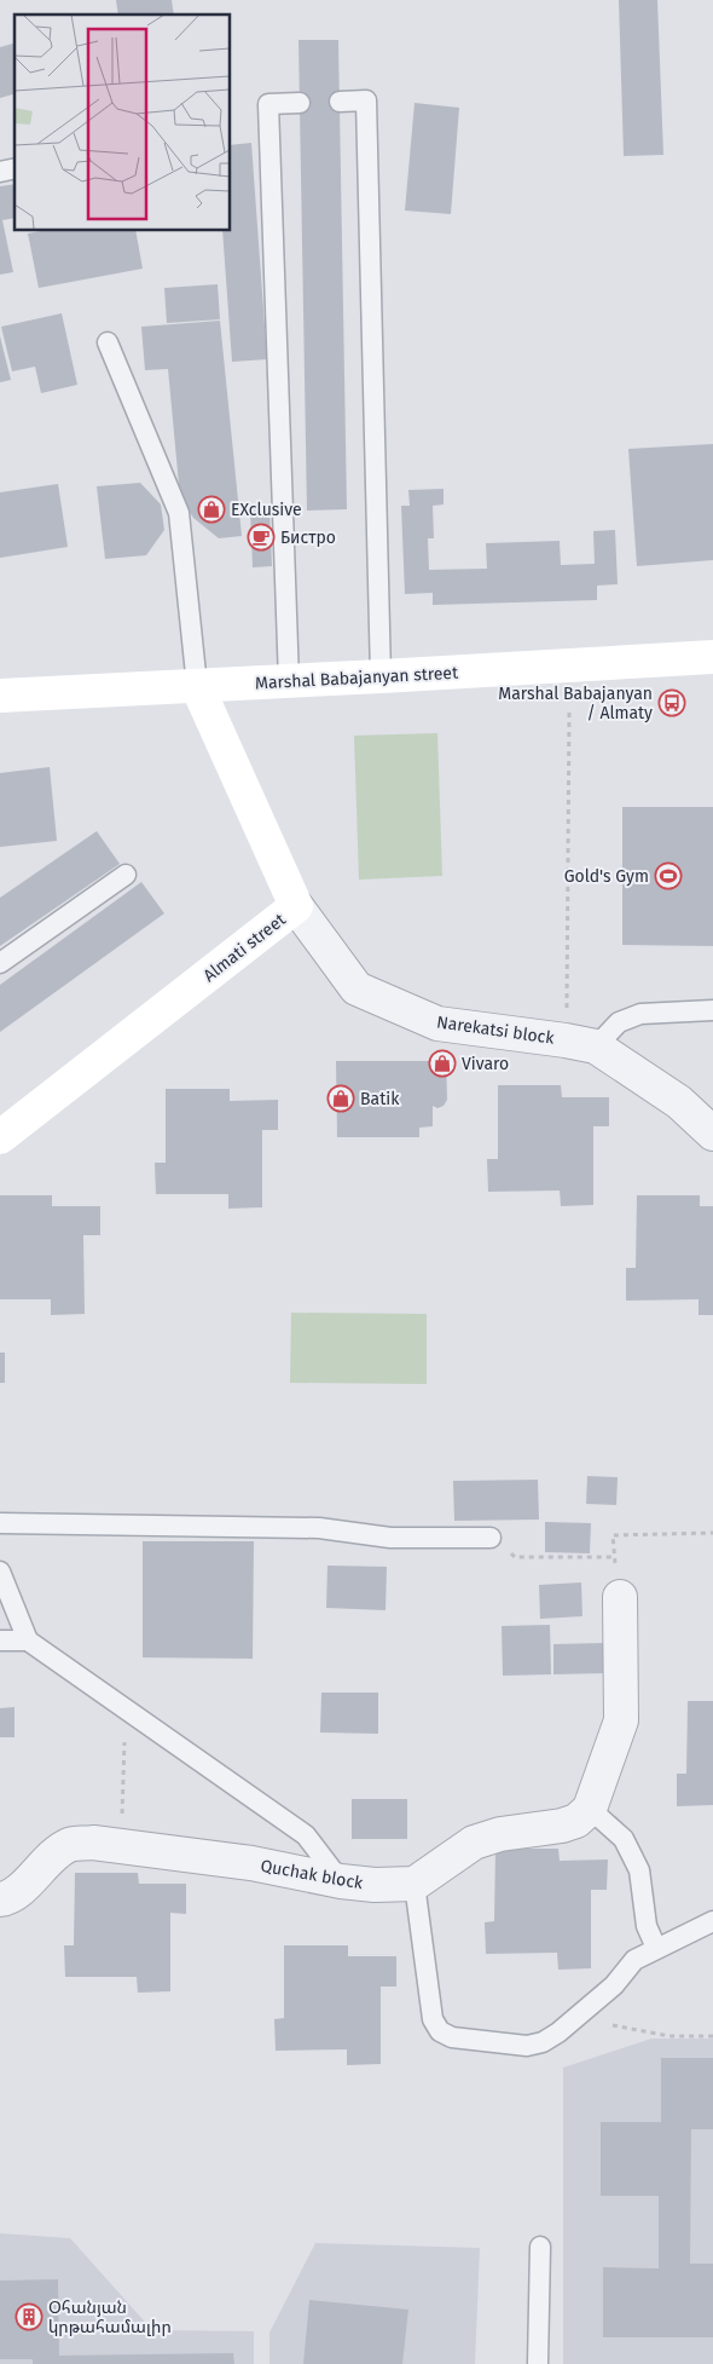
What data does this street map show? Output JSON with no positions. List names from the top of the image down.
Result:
{
  "streets": {
    "main road": ["Marshal Babajanyan street", "Almati street"],
    "street": ["Narekatsi block", "Quchak block"]
  },
  "crossings": [
    ["Marshal Babajanyan street", "Almati street"],
    ["Almati street", "Narekatsi block"]
  ],
  "places": {
    "shop": ["EXclusive", "Vivaro", "Batik"],
    "cafe": ["Бистро"],
    "bus stop": ["Marshal Babajanyan / Almaty"],
    "sports": ["Gold's Gym"],
    "building": ["Օհանյան կրթահամալիր"]
  }
}
